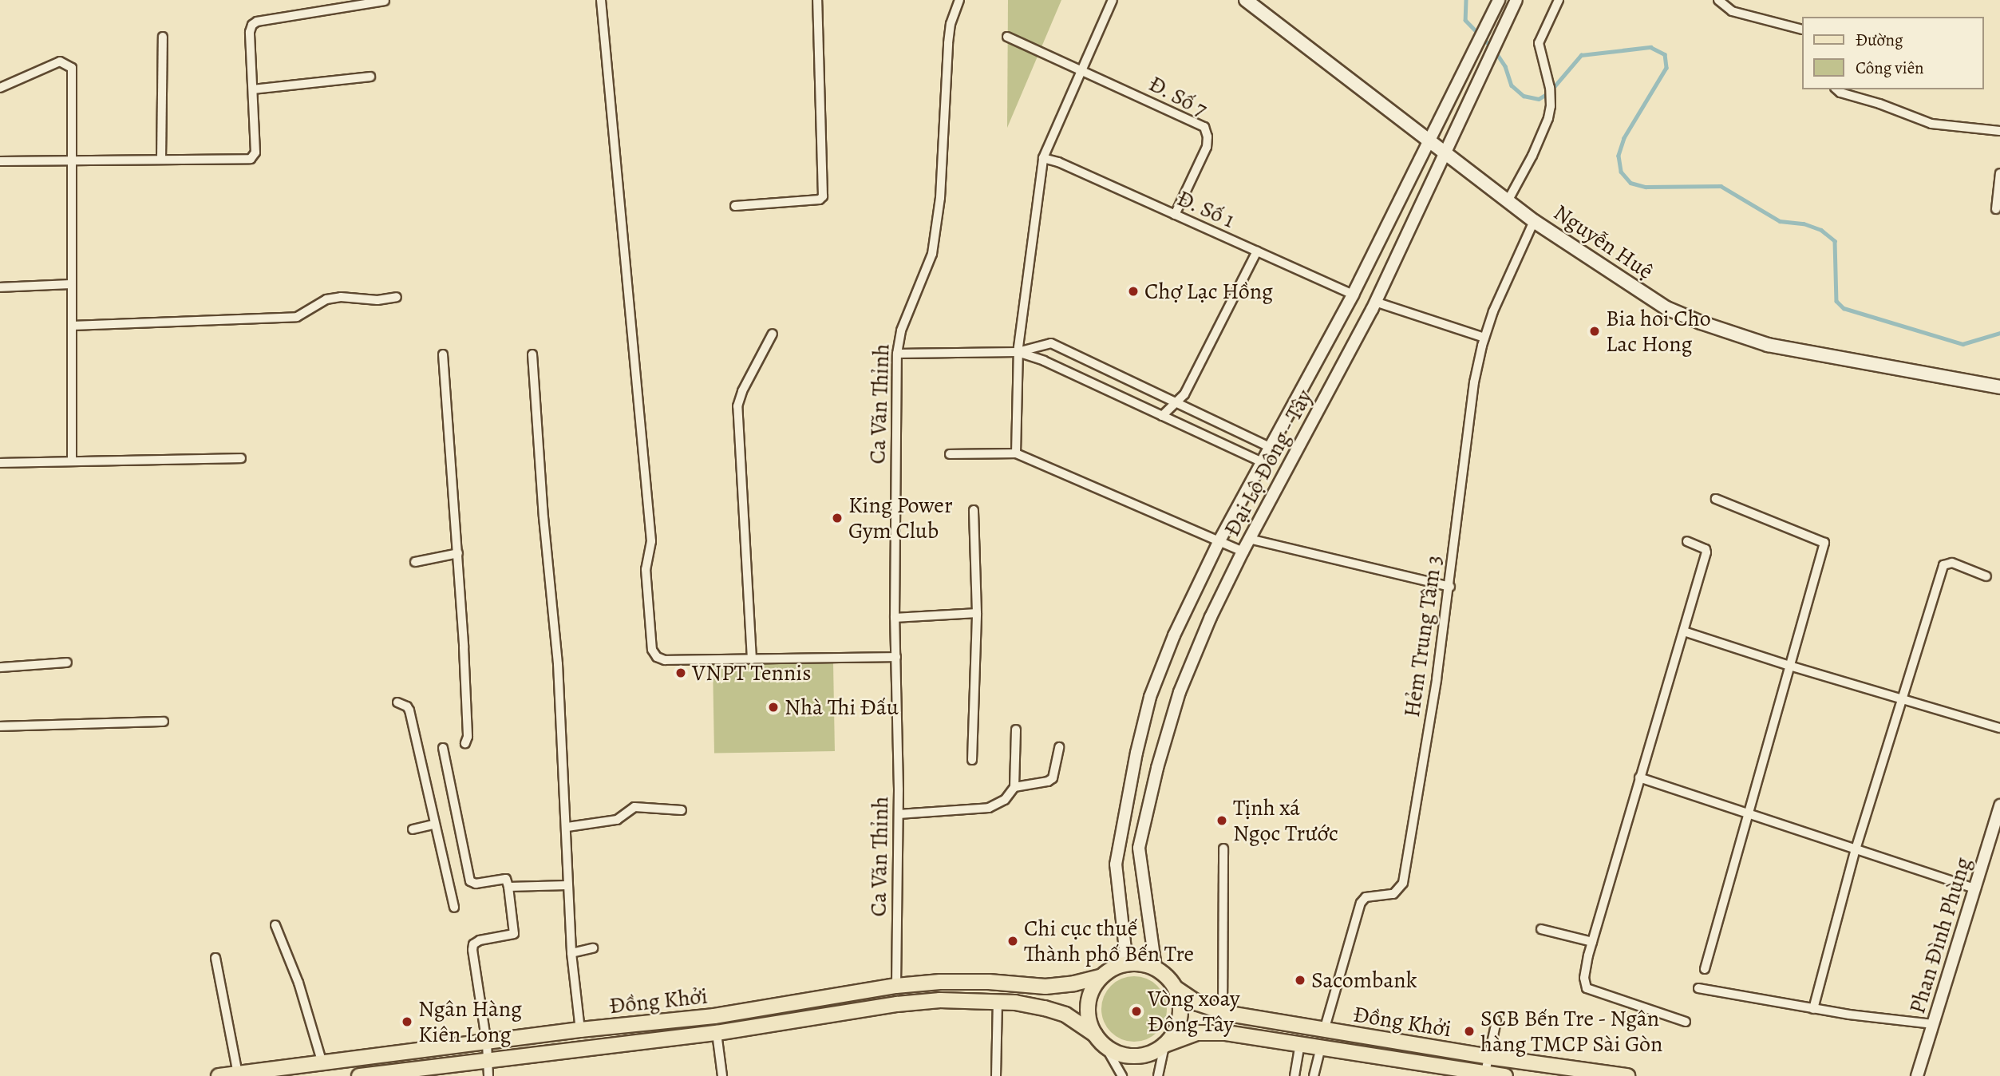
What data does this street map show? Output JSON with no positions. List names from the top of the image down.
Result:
{
  "streets": {
    "main road": ["Nguyễn Huệ", "Đồng Khởi"],
    "street": [
      "Đ. Số 7",
      "Đ. Số 1",
      "Ca Văn Thỉnh",
      "Đại Lộ Đông - Tây",
      "Hẻm Trung Tâm 3",
      "Phan Đình Phùng"
    ]
  },
  "crossings": [
    ["Đ. Số 7", "Đ. Số 1"],
    ["Đ. Số 1", "Đại Lộ Đông - Tây"],
    ["Nguyễn Huệ", "Đại Lộ Đông - Tây"],
    ["Nguyễn Huệ", "Hẻm Trung Tâm 3"],
    ["Ca Văn Thỉnh", "Đồng Khởi"],
    ["Đại Lộ Đông - Tây", "Đồng Khởi"],
    ["Hẻm Trung Tâm 3", "Đồng Khởi"]
  ],
  "places": [
    "Chợ Lạc Hồng",
    "Bia hoi Cho Lac Hong",
    "King Power Gym Club",
    "VNPT Tennis",
    "Nhà Thi Đấu",
    "Tịnh xá Ngọc Trước",
    "Chi cục thuế Thành phố Bến Tre",
    "Sacombank",
    "Vòng xoay Đông Tây",
    "Ngân Hàng Kiên Long",
    "SCB Bến Tre - Ngân hàng TMCP Sài Gòn"
  ],
  "legend": ["Đường", "Công viên"]
}
